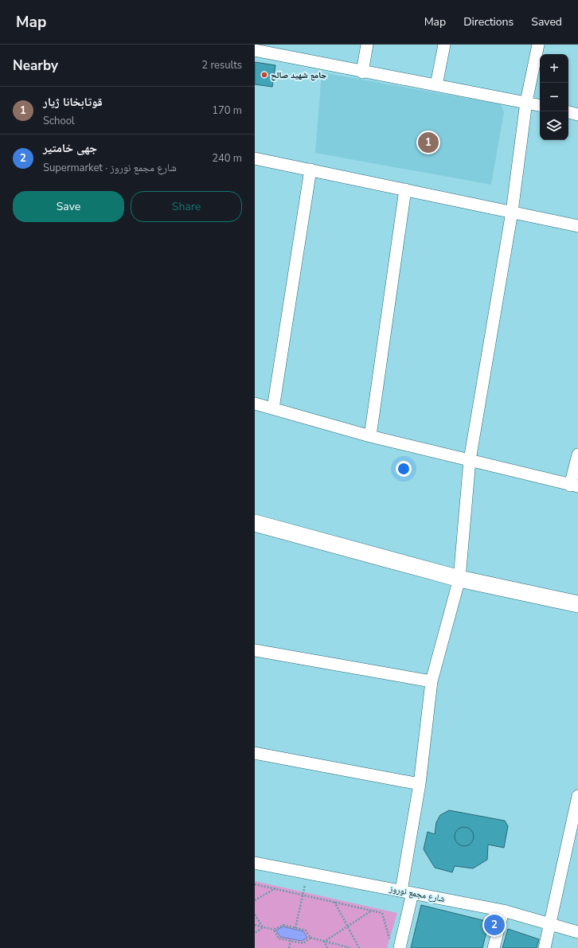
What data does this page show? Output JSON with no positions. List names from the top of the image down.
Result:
{
  "streets": {
    "street": ["شارع مجمع نوروز"]
  },
  "places": ["جامع شهيد صالح"],
  "page": {
    "header": "Map",
    "nav": ["Map", "Directions", "Saved"],
    "heading": ["Nearby", "2 results"],
    "map_buttons": ["+", "−"],
    "list": [
      {
        "mark": "1",
        "name": "قوتابخانا ژيار",
        "note": "School",
        "value": "170 m"
      },
      {
        "mark": "2",
        "name": "جهى خامتير",
        "note": "Supermarket · شارع مجمع نوروز",
        "value": "240 m"
      }
    ],
    "pins": ["1", "2"],
    "buttons": ["Save", "Share"]
  }
}
